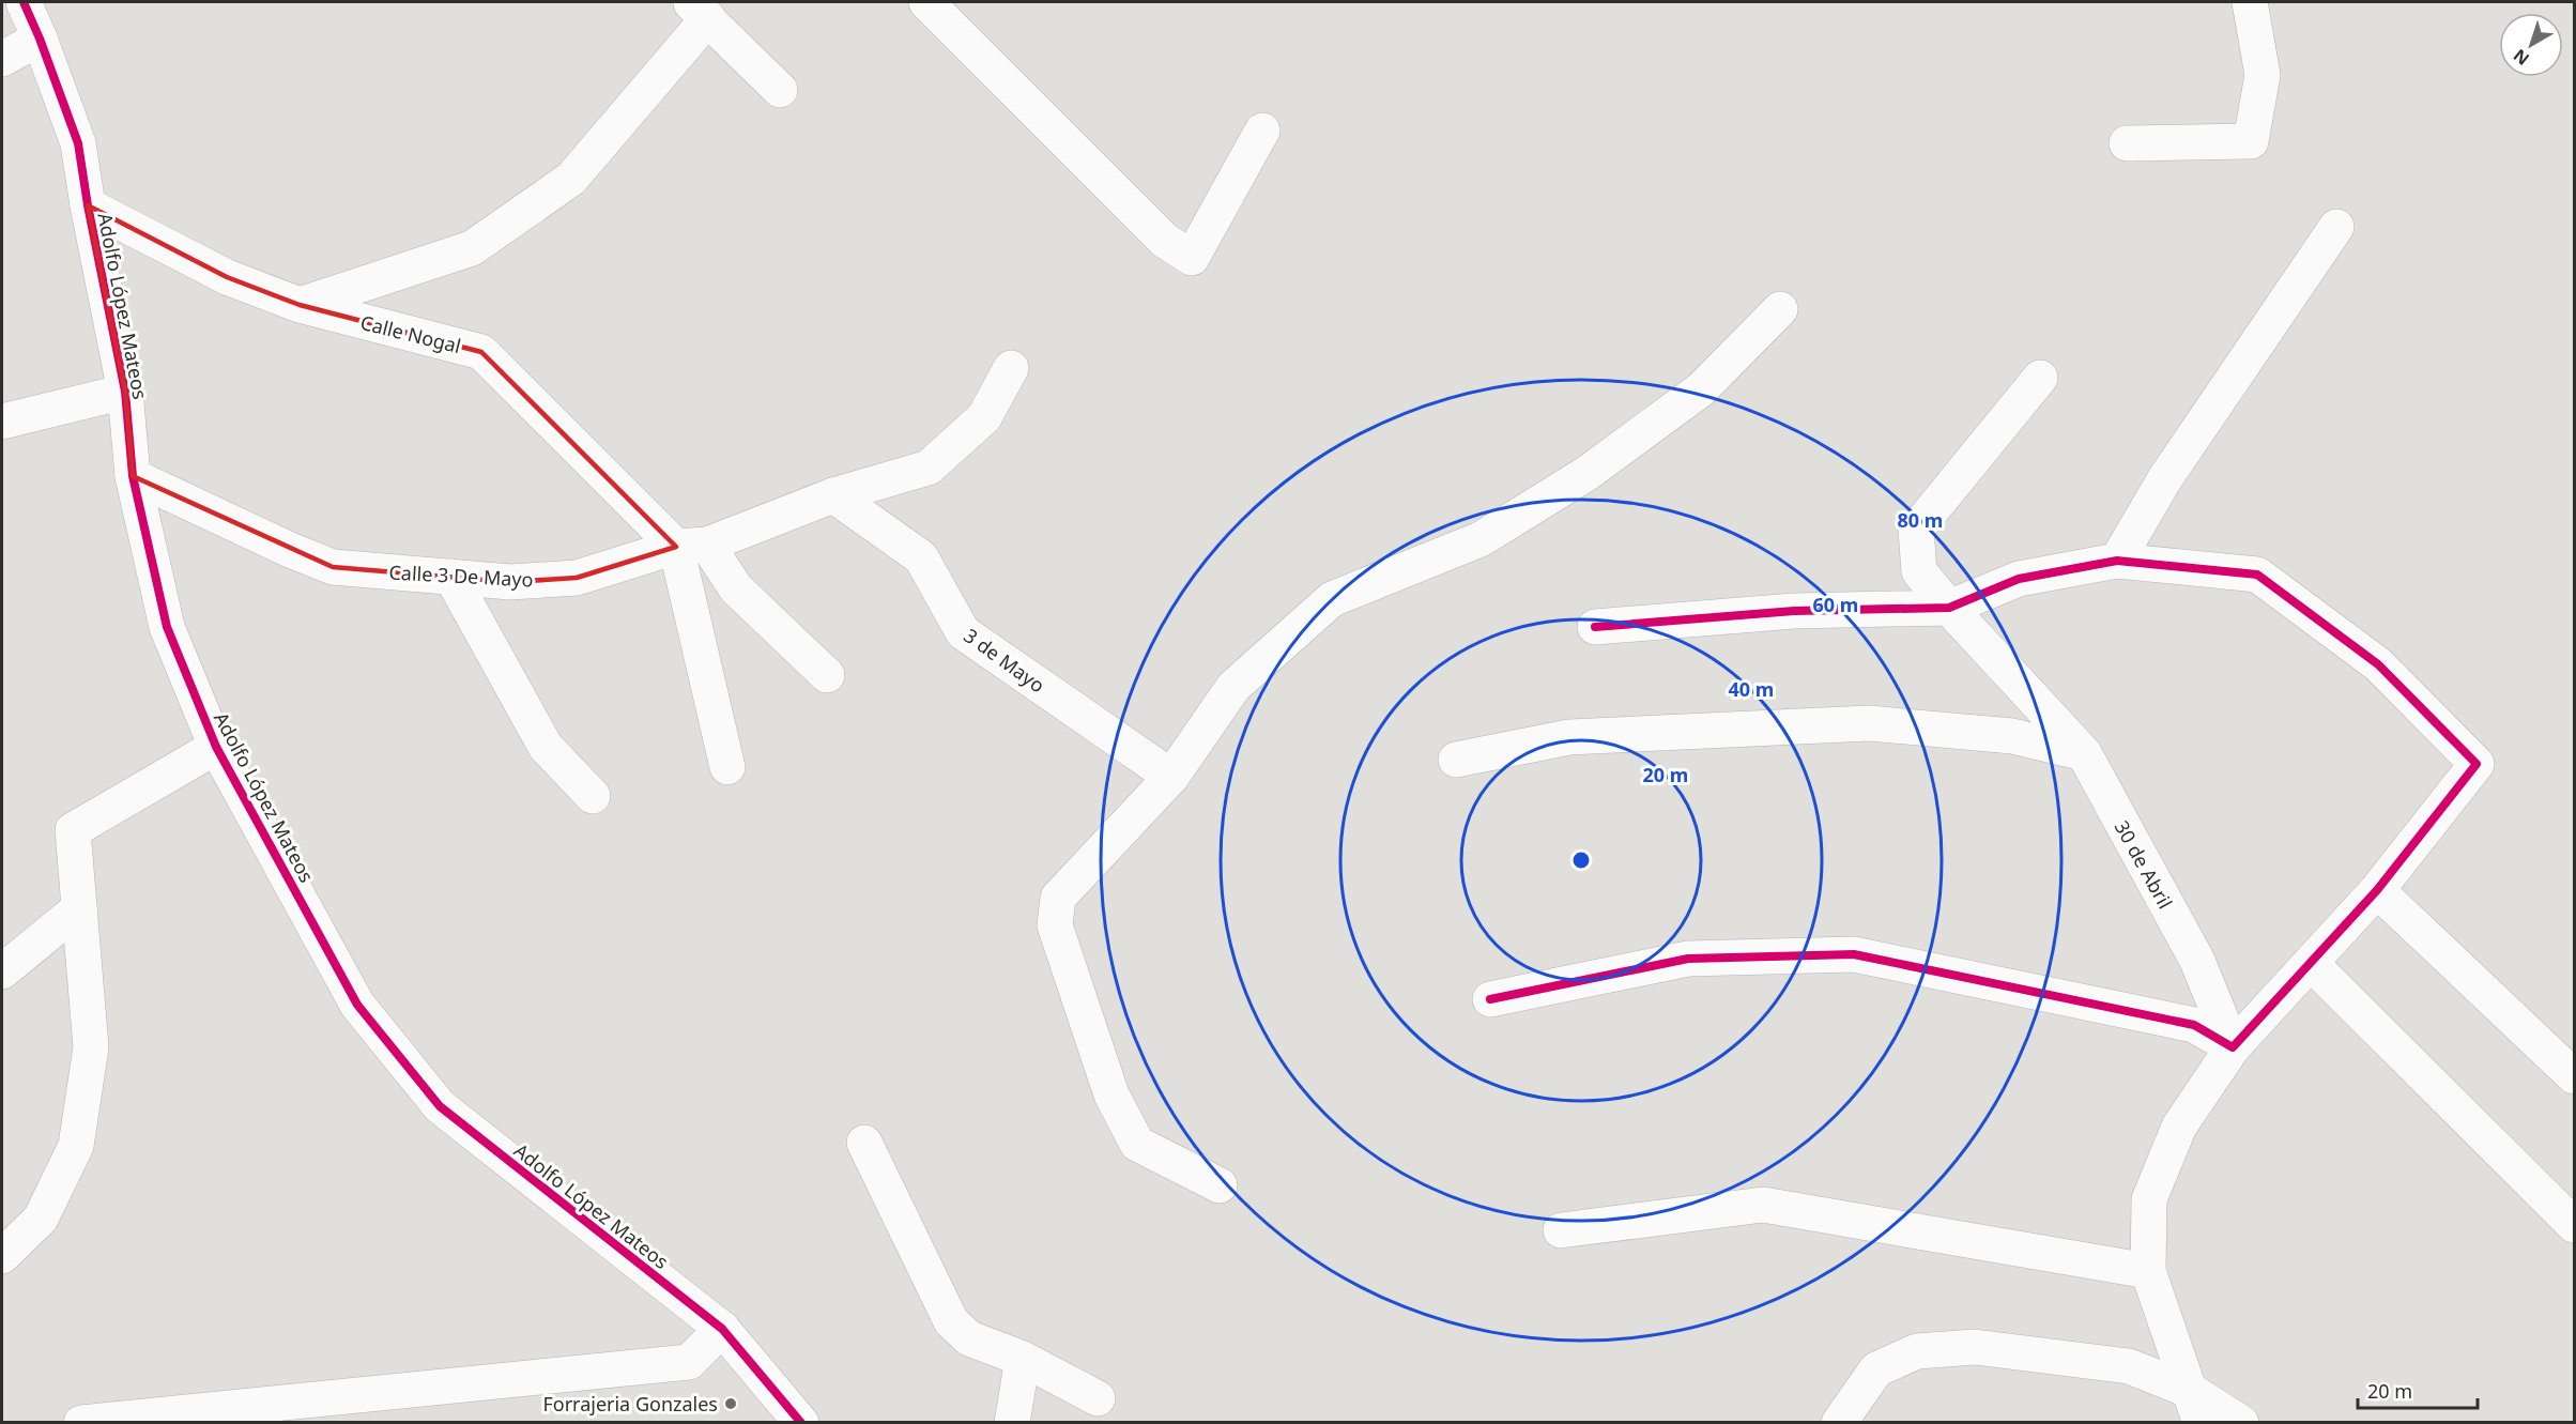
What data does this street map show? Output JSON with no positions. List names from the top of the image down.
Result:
{
  "streets": {
    "street": [
      "Adolfo López Mateos",
      "Calle Nogal",
      "Calle 3 De Mayo",
      "3 de Mayo",
      "30 de Abril"
    ]
  },
  "crossings": [
    ["Adolfo López Mateos", "Calle Nogal"],
    ["Adolfo López Mateos", "Calle 3 De Mayo"],
    ["Calle Nogal", "Calle 3 De Mayo"],
    ["Calle 3 De Mayo", "3 de Mayo"]
  ],
  "places": ["Forrajeria Gonzales"],
  "scale_bar": "20 m",
  "north": "bottom left",
  "rings": [
    "80 m",
    "60 m",
    "40 m",
    "20 m"
  ]
}
